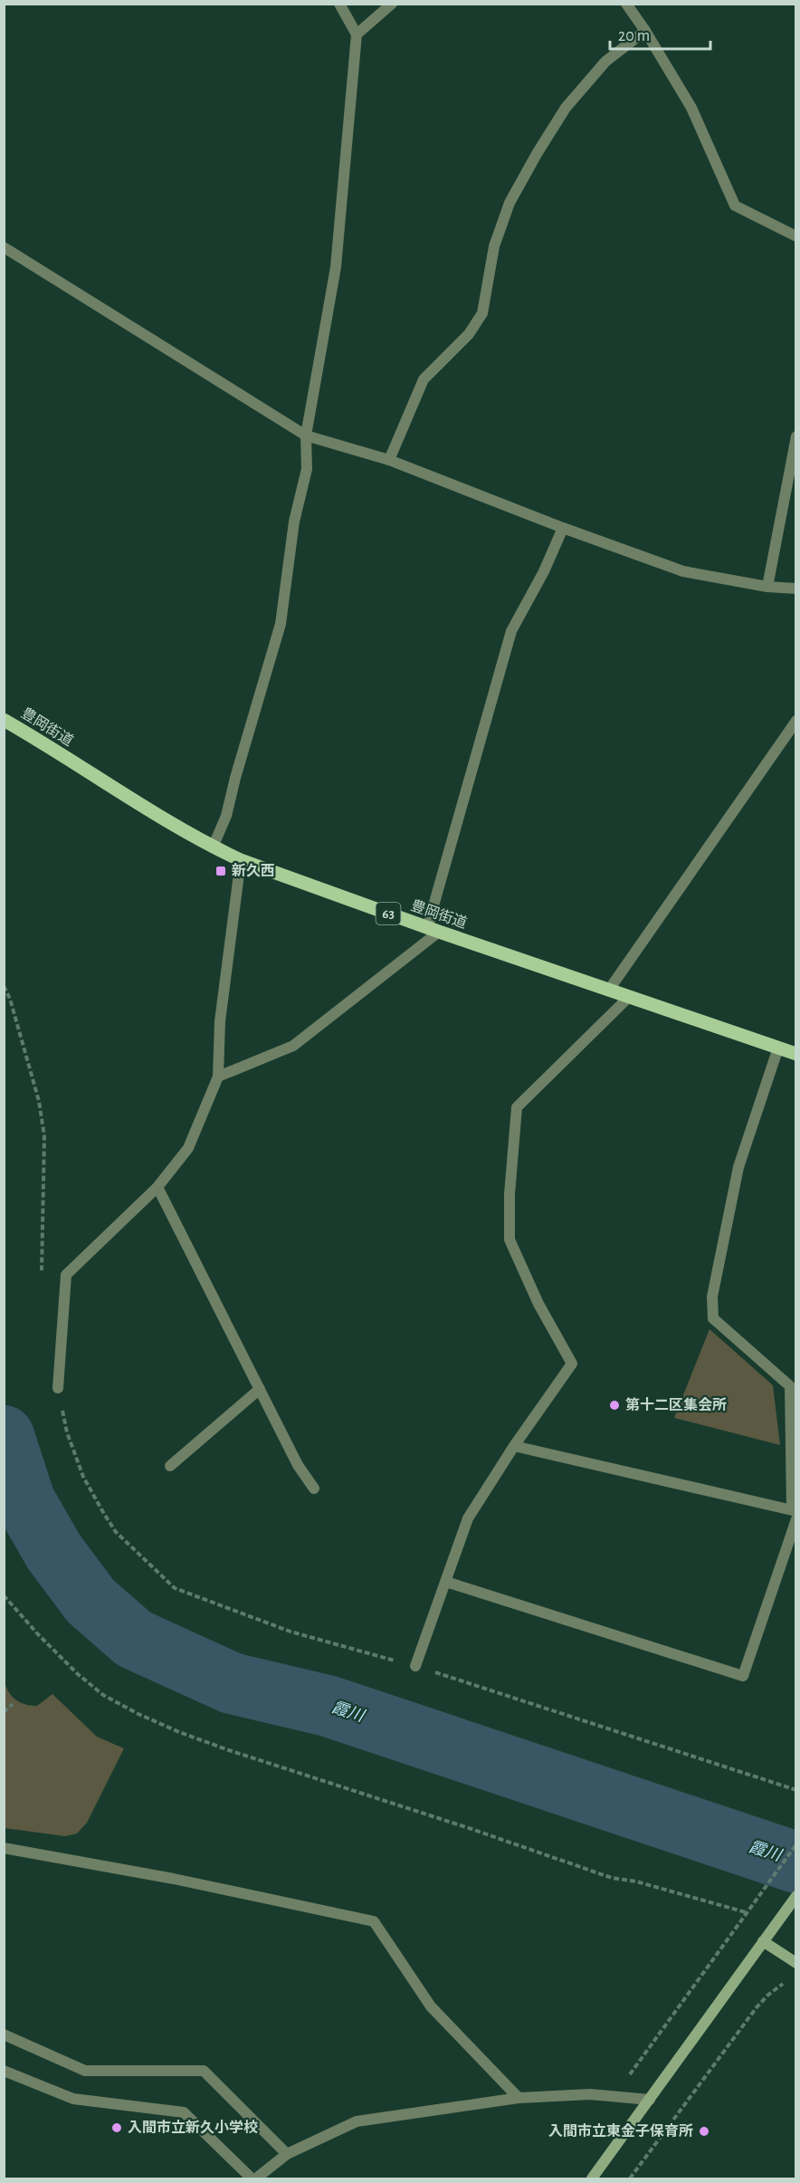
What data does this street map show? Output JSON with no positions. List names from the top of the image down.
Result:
{
  "streets": {
    "main road": ["豊岡街道", "63"]
  },
  "water": ["霞川"],
  "places": {
    "transit": ["新久西"],
    "other": ["第十二区集会所", "入間市立新久小学校", "入間市立東金子保育所"]
  },
  "scale_bar": "20 m"
}
